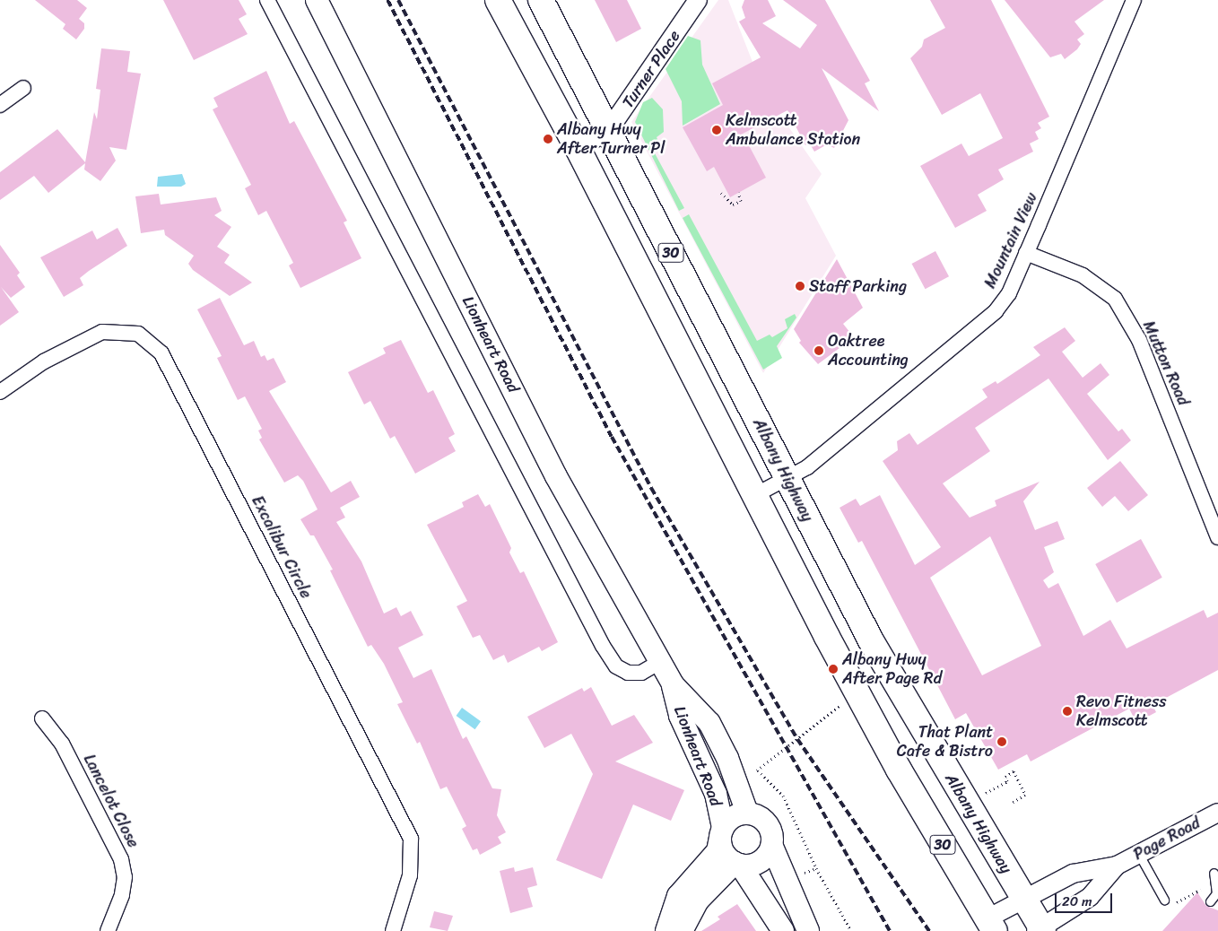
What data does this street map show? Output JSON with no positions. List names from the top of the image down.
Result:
{
  "streets": {
    "highway": ["30", "Albany Highway"],
    "main road": ["Lionheart Road"],
    "street": [
      "Turner Place",
      "Mountain View",
      "Mutton Road",
      "Excalibur Circle",
      "Lancelot Close",
      "Page Road"
    ]
  },
  "crossings": [
    ["Turner Place", "30"],
    ["Turner Place", "Albany Highway"],
    ["Mountain View", "30"],
    ["Mountain View", "Mutton Road"],
    ["Mountain View", "Albany Highway"],
    ["30", "Page Road"],
    ["Albany Highway", "Page Road"]
  ],
  "places": [
    "Kelmscott Ambulance Station",
    "Albany Hwy After Turner Pl",
    "Staff Parking",
    "Oaktree Accounting",
    "Albany Hwy After Page Rd",
    "Revo Fitness Kelmscott",
    "That Plant Cafe & Bistro"
  ],
  "scale_bar": "20 m"
}
